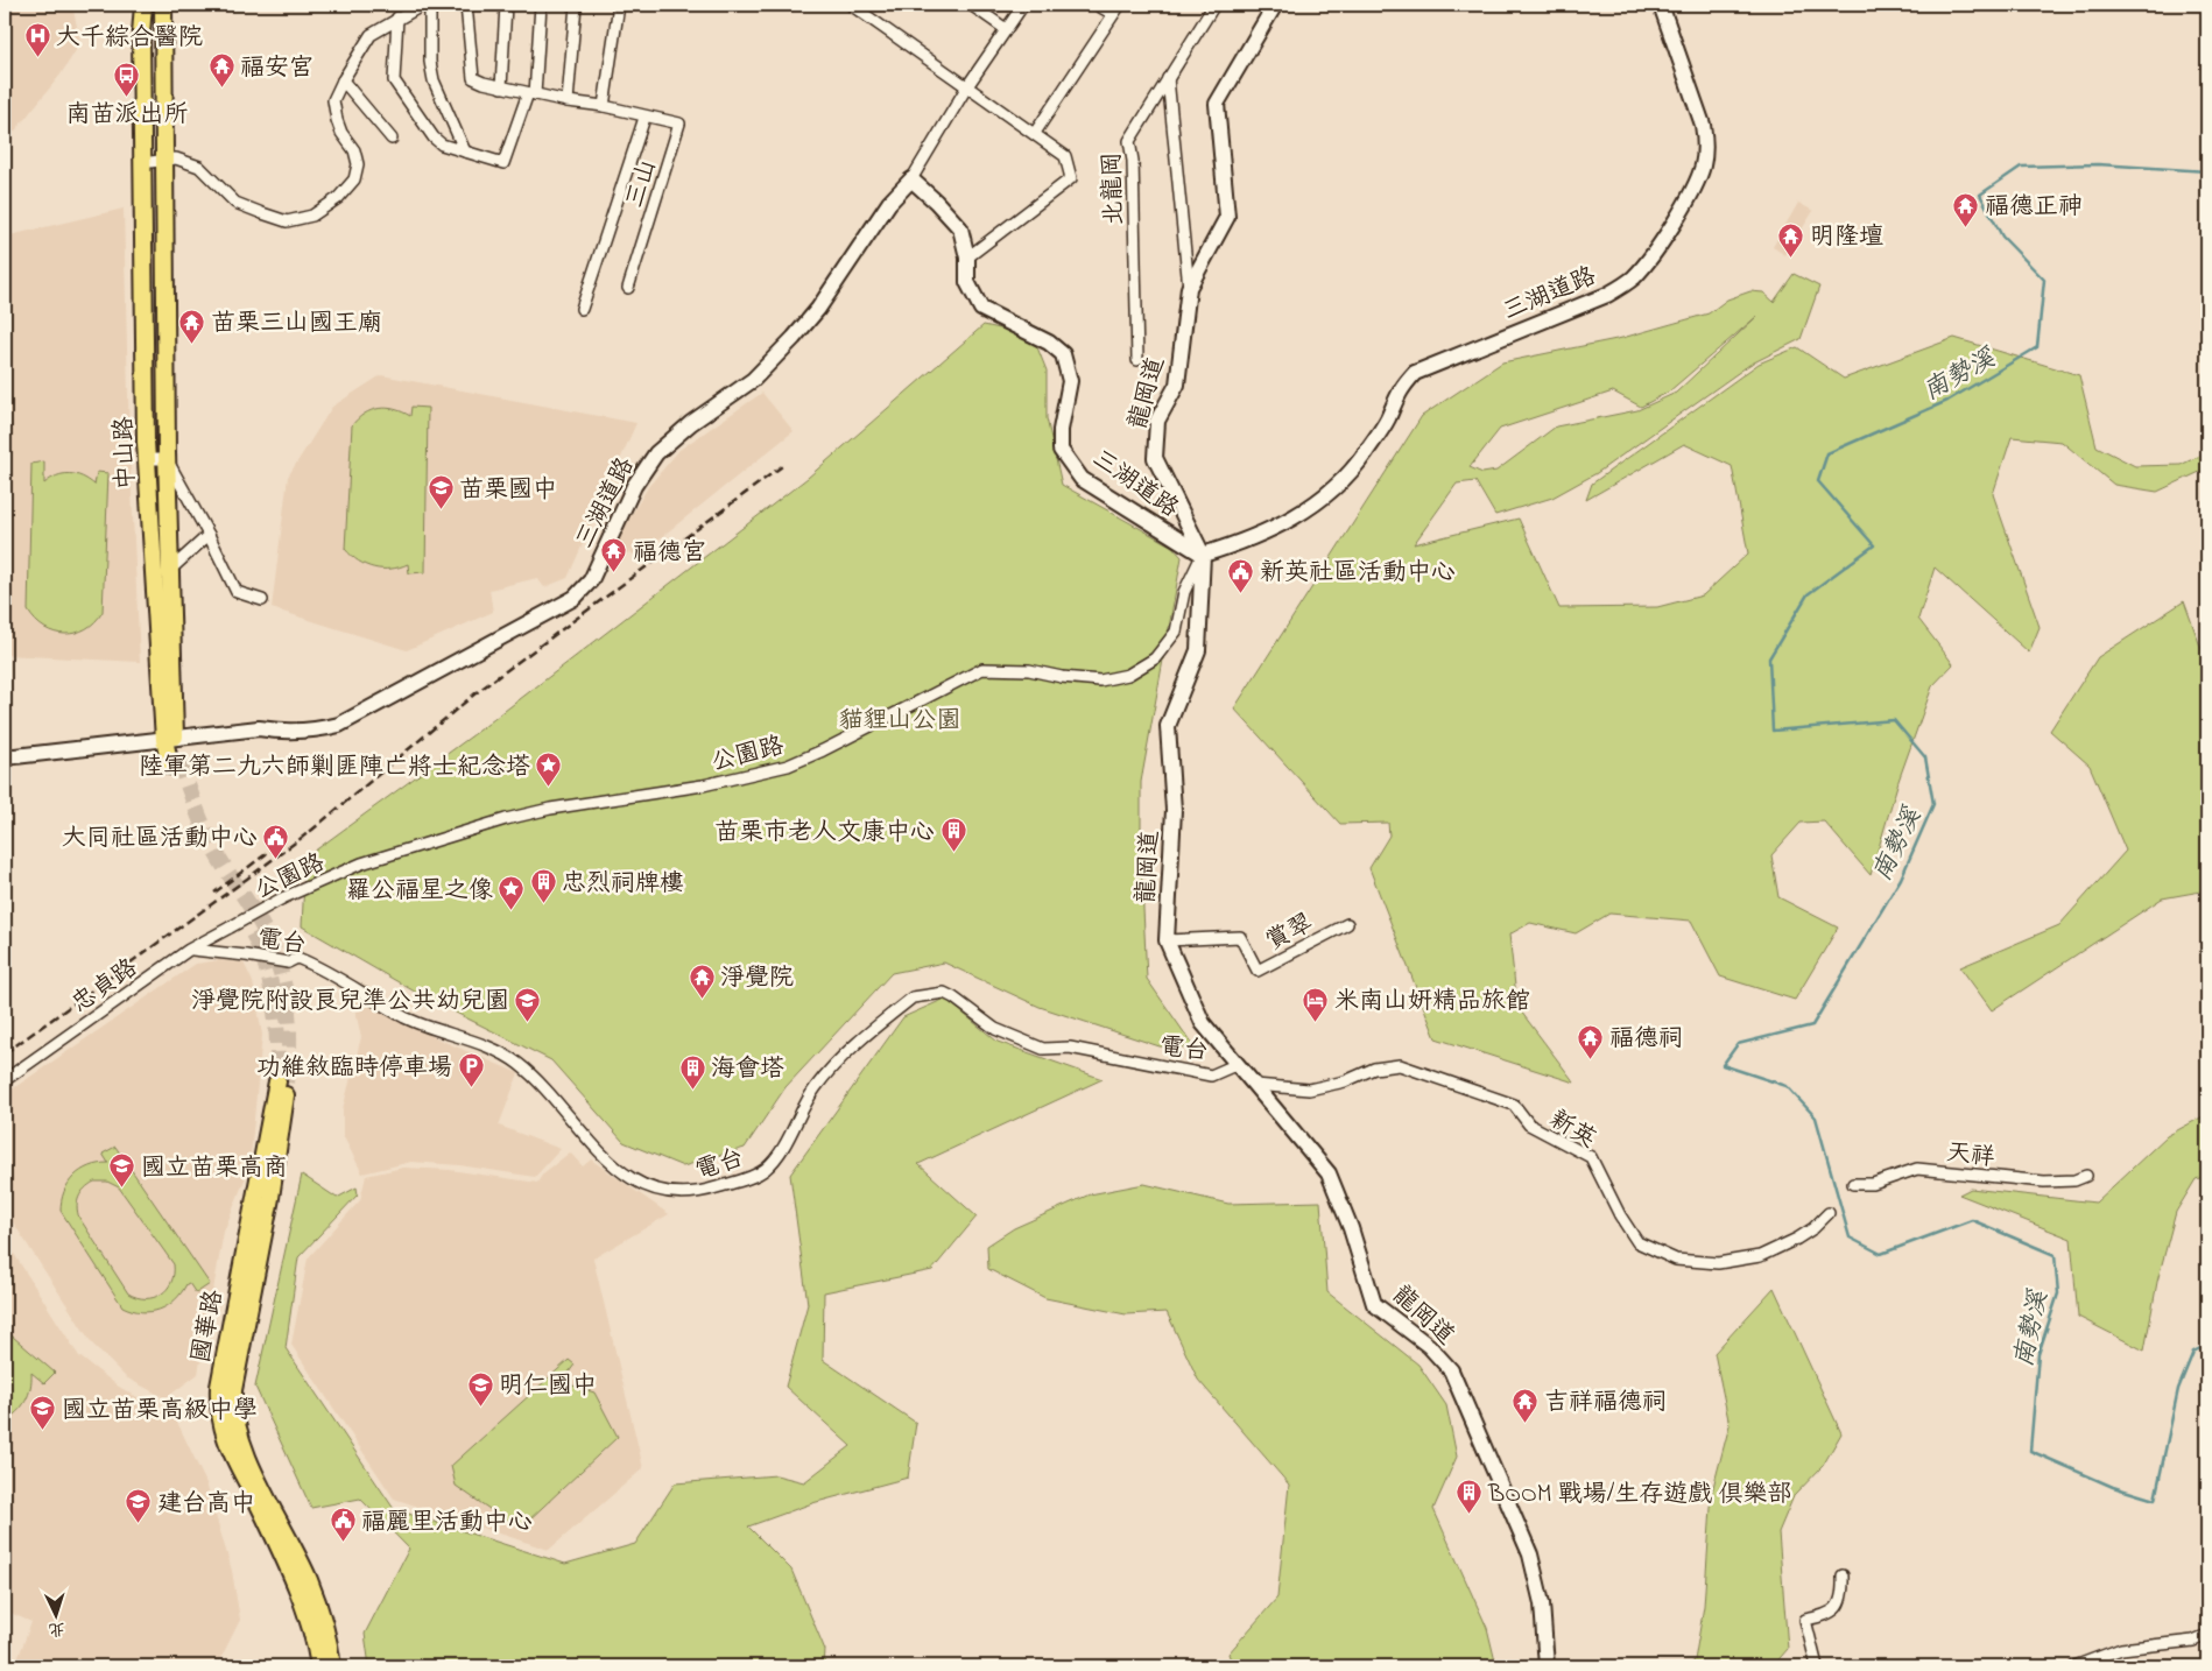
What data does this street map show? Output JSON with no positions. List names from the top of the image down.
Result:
{
  "streets": {
    "main road": ["中山路", "國華路"],
    "street": [
      "三山",
      "北龍岡",
      "三湖道路",
      "龍岡道",
      "公園路",
      "賞翠",
      "電台",
      "忠貞路",
      "新英",
      "天祥"
    ]
  },
  "crossings": [
    ["北龍岡", "三湖道路"],
    ["三湖道路", "龍岡道"],
    ["三湖道路", "中山路"],
    ["三湖道路", "公園路"],
    ["龍岡道", "公園路"],
    ["龍岡道", "賞翠"],
    ["龍岡道", "電台"],
    ["龍岡道", "新英"],
    ["公園路", "忠貞路"],
    ["電台", "忠貞路"]
  ],
  "water": ["南勢溪"],
  "parks": ["貓貍山公園"],
  "places": {
    "hospital": ["大千綜合醫院"],
    "temple": [
      "福安宮",
      "福德正神",
      "明隆壇",
      "苗栗三山國王廟",
      "福德宮",
      "淨覺院",
      "福德祠",
      "吉祥福德祠"
    ],
    "bus stop": ["南苗派出所"],
    "school or university": [
      "苗栗國中",
      "淨覺院附設良兒準公共幼兒園",
      "國立苗栗高商",
      "明仁國中",
      "國立苗栗高級中學",
      "建台高中"
    ],
    "public building": ["新英社區活動中心", "大同社區活動中心", "福麗里活動中心"],
    "place": ["陸軍第二九六師剿匪陣亡將士紀念塔", "羅公福星之像"],
    "building": [
      "苗栗市老人文康中心",
      "忠烈祠牌樓",
      "海會塔",
      "BOOM 戰場/生存遊戲 俱樂部"
    ],
    "hotel": ["米南山妍精品旅館"],
    "parking": ["功維敘臨時停車場"]
  },
  "north": "bottom"
}
